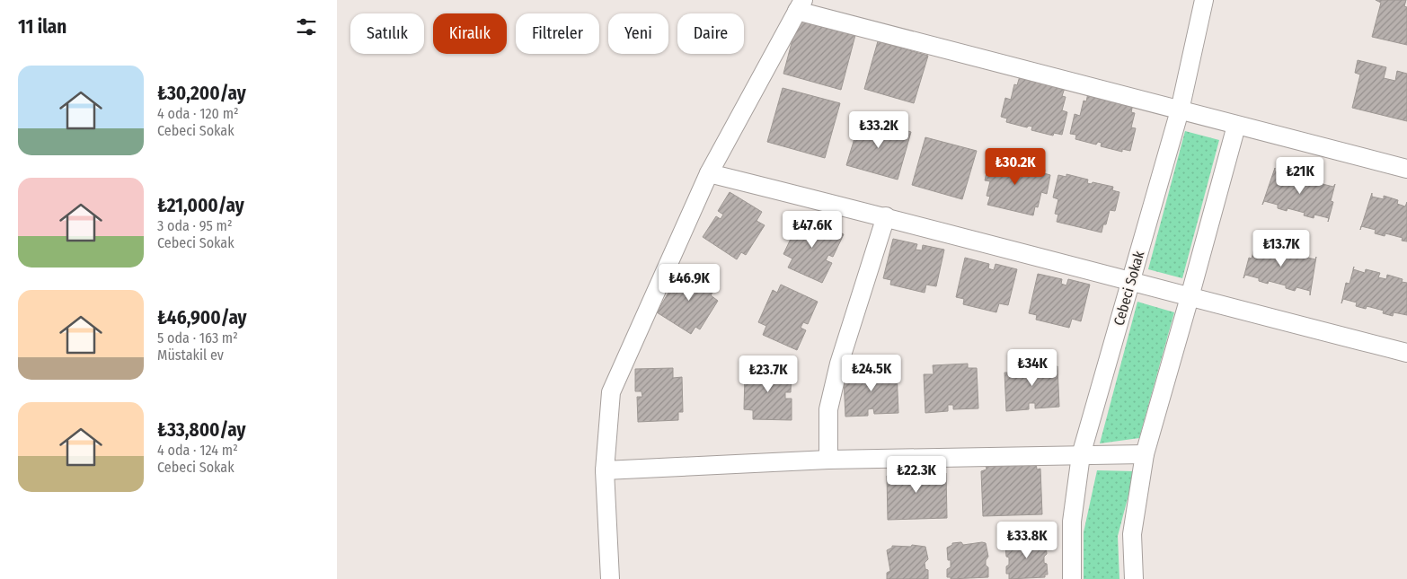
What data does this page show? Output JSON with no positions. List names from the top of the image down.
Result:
{
  "streets": {
    "street": ["Cebeci Sokak"]
  },
  "page": {
    "heading": "11 ilan",
    "chip": [
      "Satılık",
      "Kiralık",
      "Filtreler",
      "Yeni",
      "Daire"
    ],
    "list": [
      {
        "name": "₺30,200/ay",
        "note": "4 oda · 120 m² · Cebeci Sokak"
      },
      {
        "name": "₺21,000/ay",
        "note": "3 oda · 95 m² · Cebeci Sokak"
      },
      {
        "name": "₺46,900/ay",
        "note": "5 oda · 163 m² · Müstakil ev"
      },
      {
        "name": "₺33,800/ay",
        "note": "4 oda · 124 m² · Cebeci Sokak"
      }
    ],
    "price": [
      "₺33.2K",
      "₺30.2K",
      "₺21K",
      "₺47.6K",
      "₺13.7K",
      "₺46.9K",
      "₺34K",
      "₺24.5K",
      "₺23.7K",
      "₺22.3K",
      "₺33.8K"
    ]
  }
}
